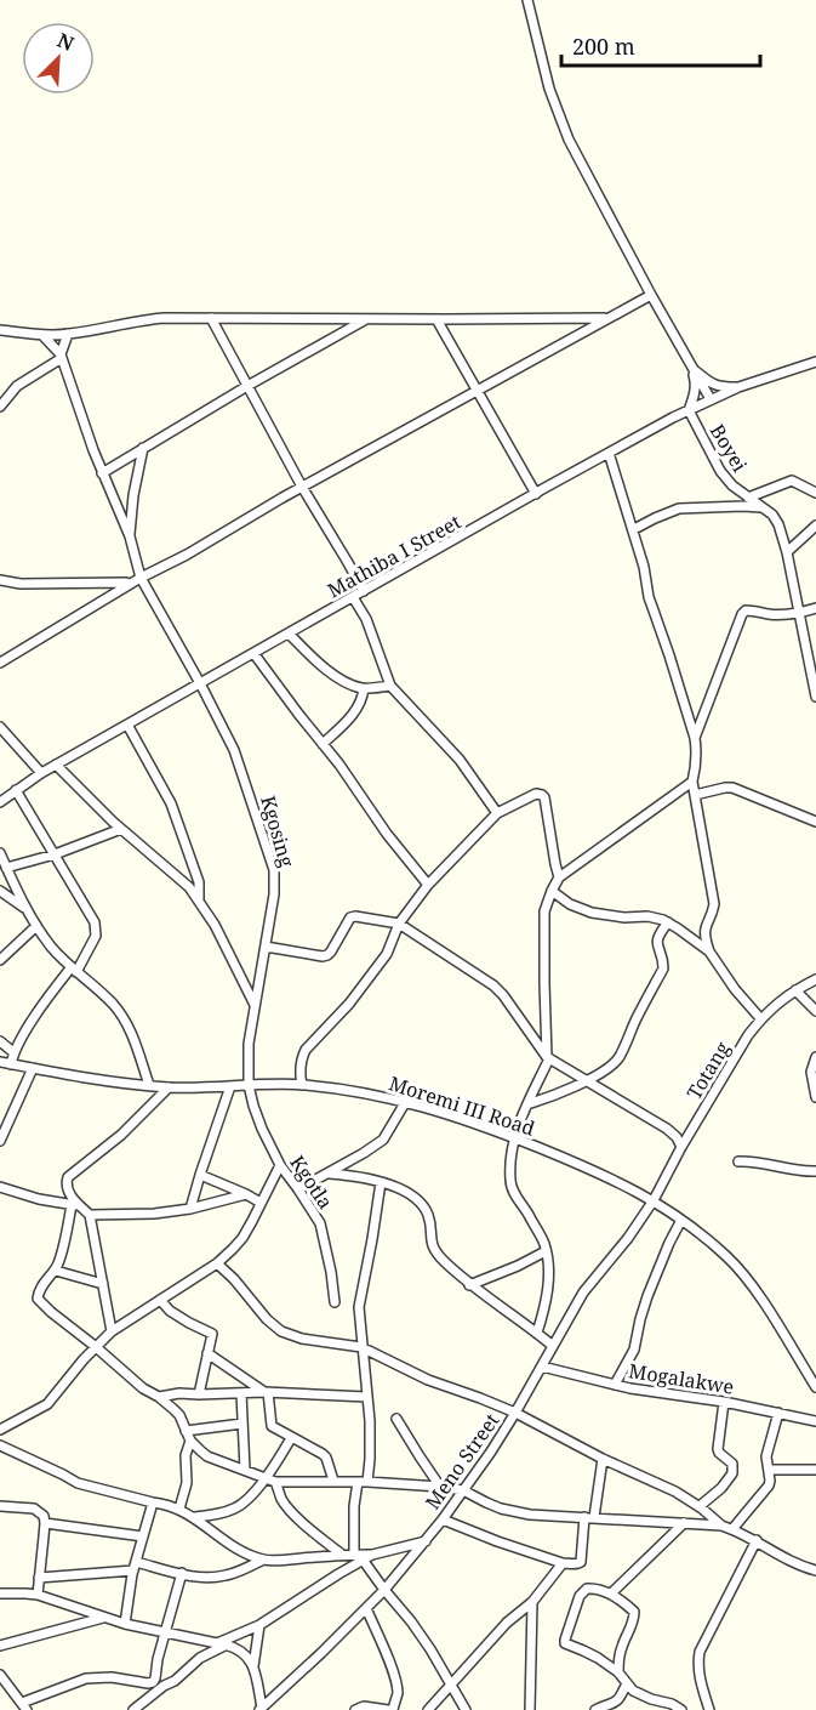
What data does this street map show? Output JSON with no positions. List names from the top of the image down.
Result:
{
  "streets": {
    "street": [
      "Boyei",
      "Mathiba I Street",
      "Kgosing",
      "Totang",
      "Moremi III Road",
      "Kgotla",
      "Mogalakwe",
      "Meno Street"
    ]
  },
  "crossings": [
    ["Boyei", "Mathiba I Street"],
    ["Mathiba I Street", "Kgosing"],
    ["Kgosing", "Moremi III Road"],
    ["Kgosing", "Kgotla"],
    ["Totang", "Moremi III Road"],
    ["Totang", "Meno Street"],
    ["Moremi III Road", "Kgotla"],
    ["Moremi III Road", "Meno Street"],
    ["Mogalakwe", "Meno Street"]
  ],
  "scale_bar": "200 m",
  "north": "top right"
}
